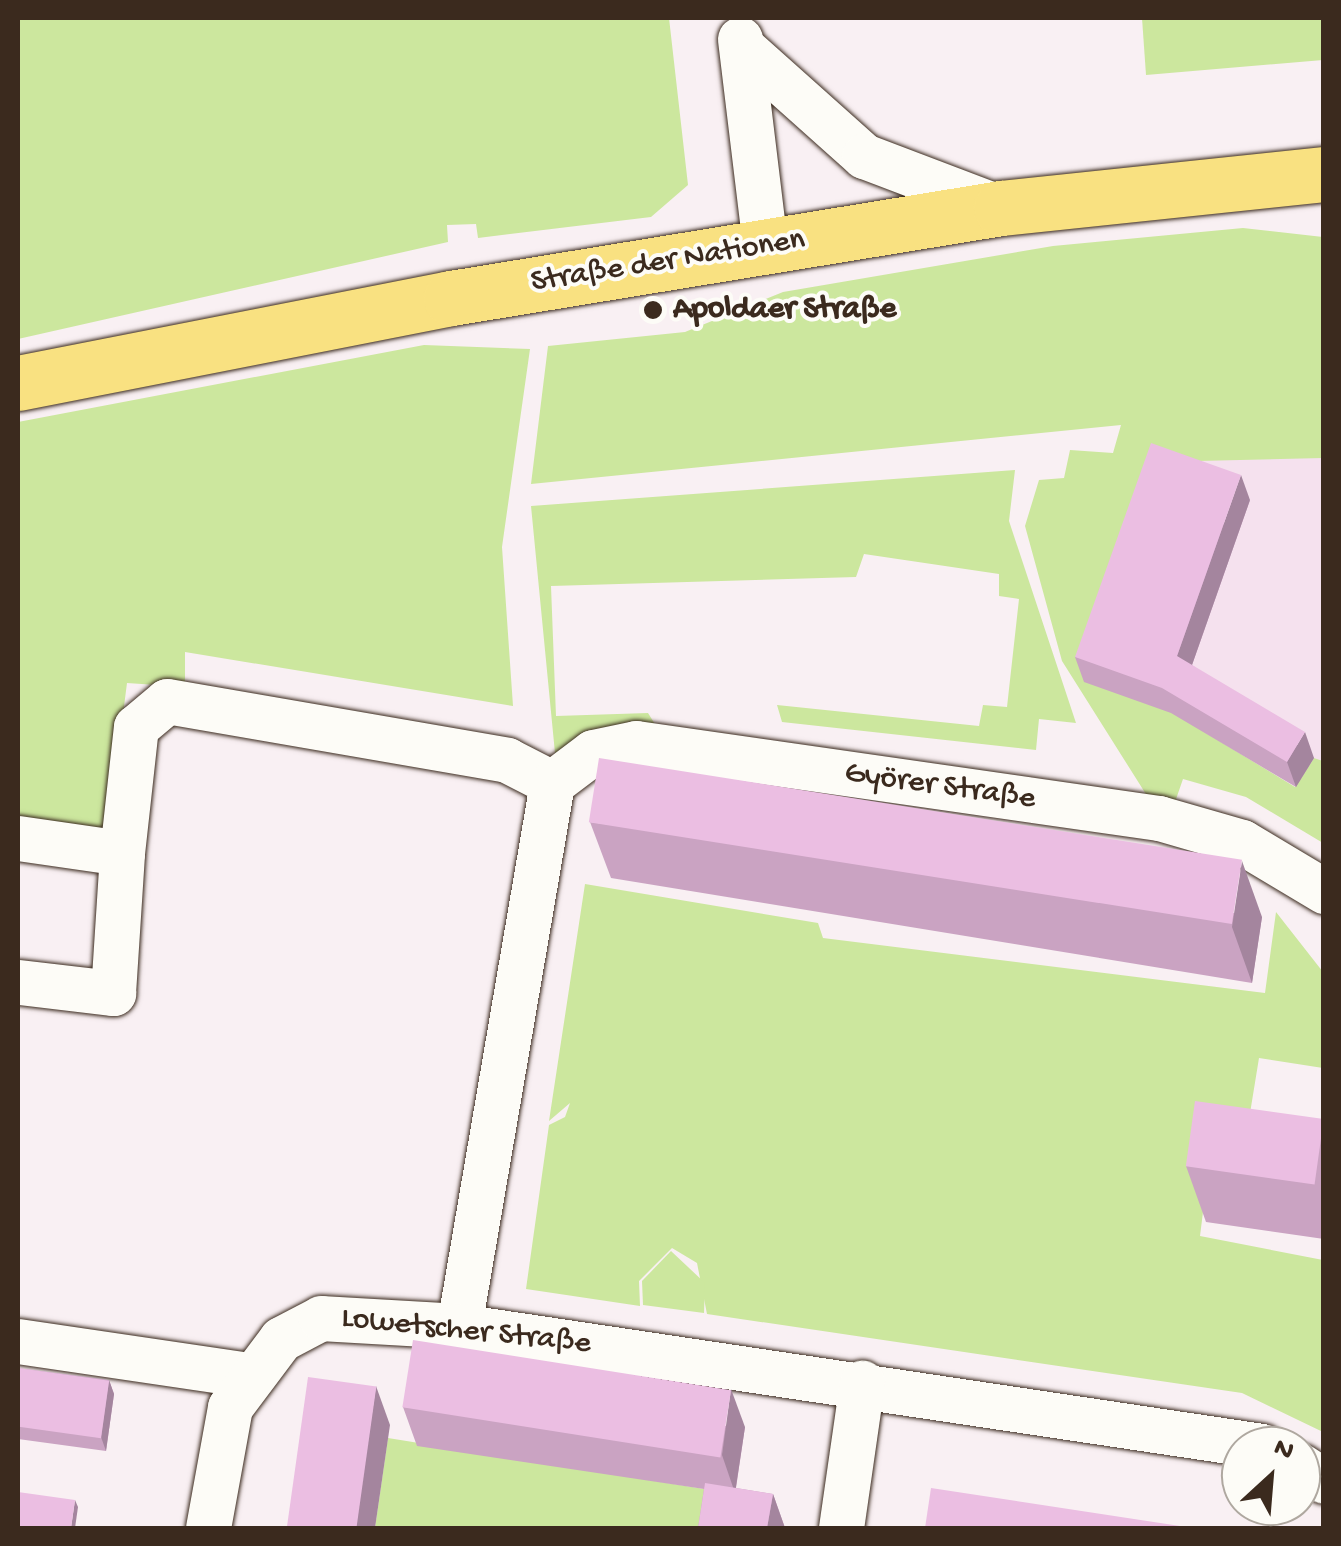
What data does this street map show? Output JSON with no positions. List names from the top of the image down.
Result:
{
  "streets": {
    "main road": ["Straße der Nationen"],
    "street": ["Györer Straße", "Lowetscher Straße"]
  },
  "places": ["Apoldaer Straße"],
  "north": "top right"
}
